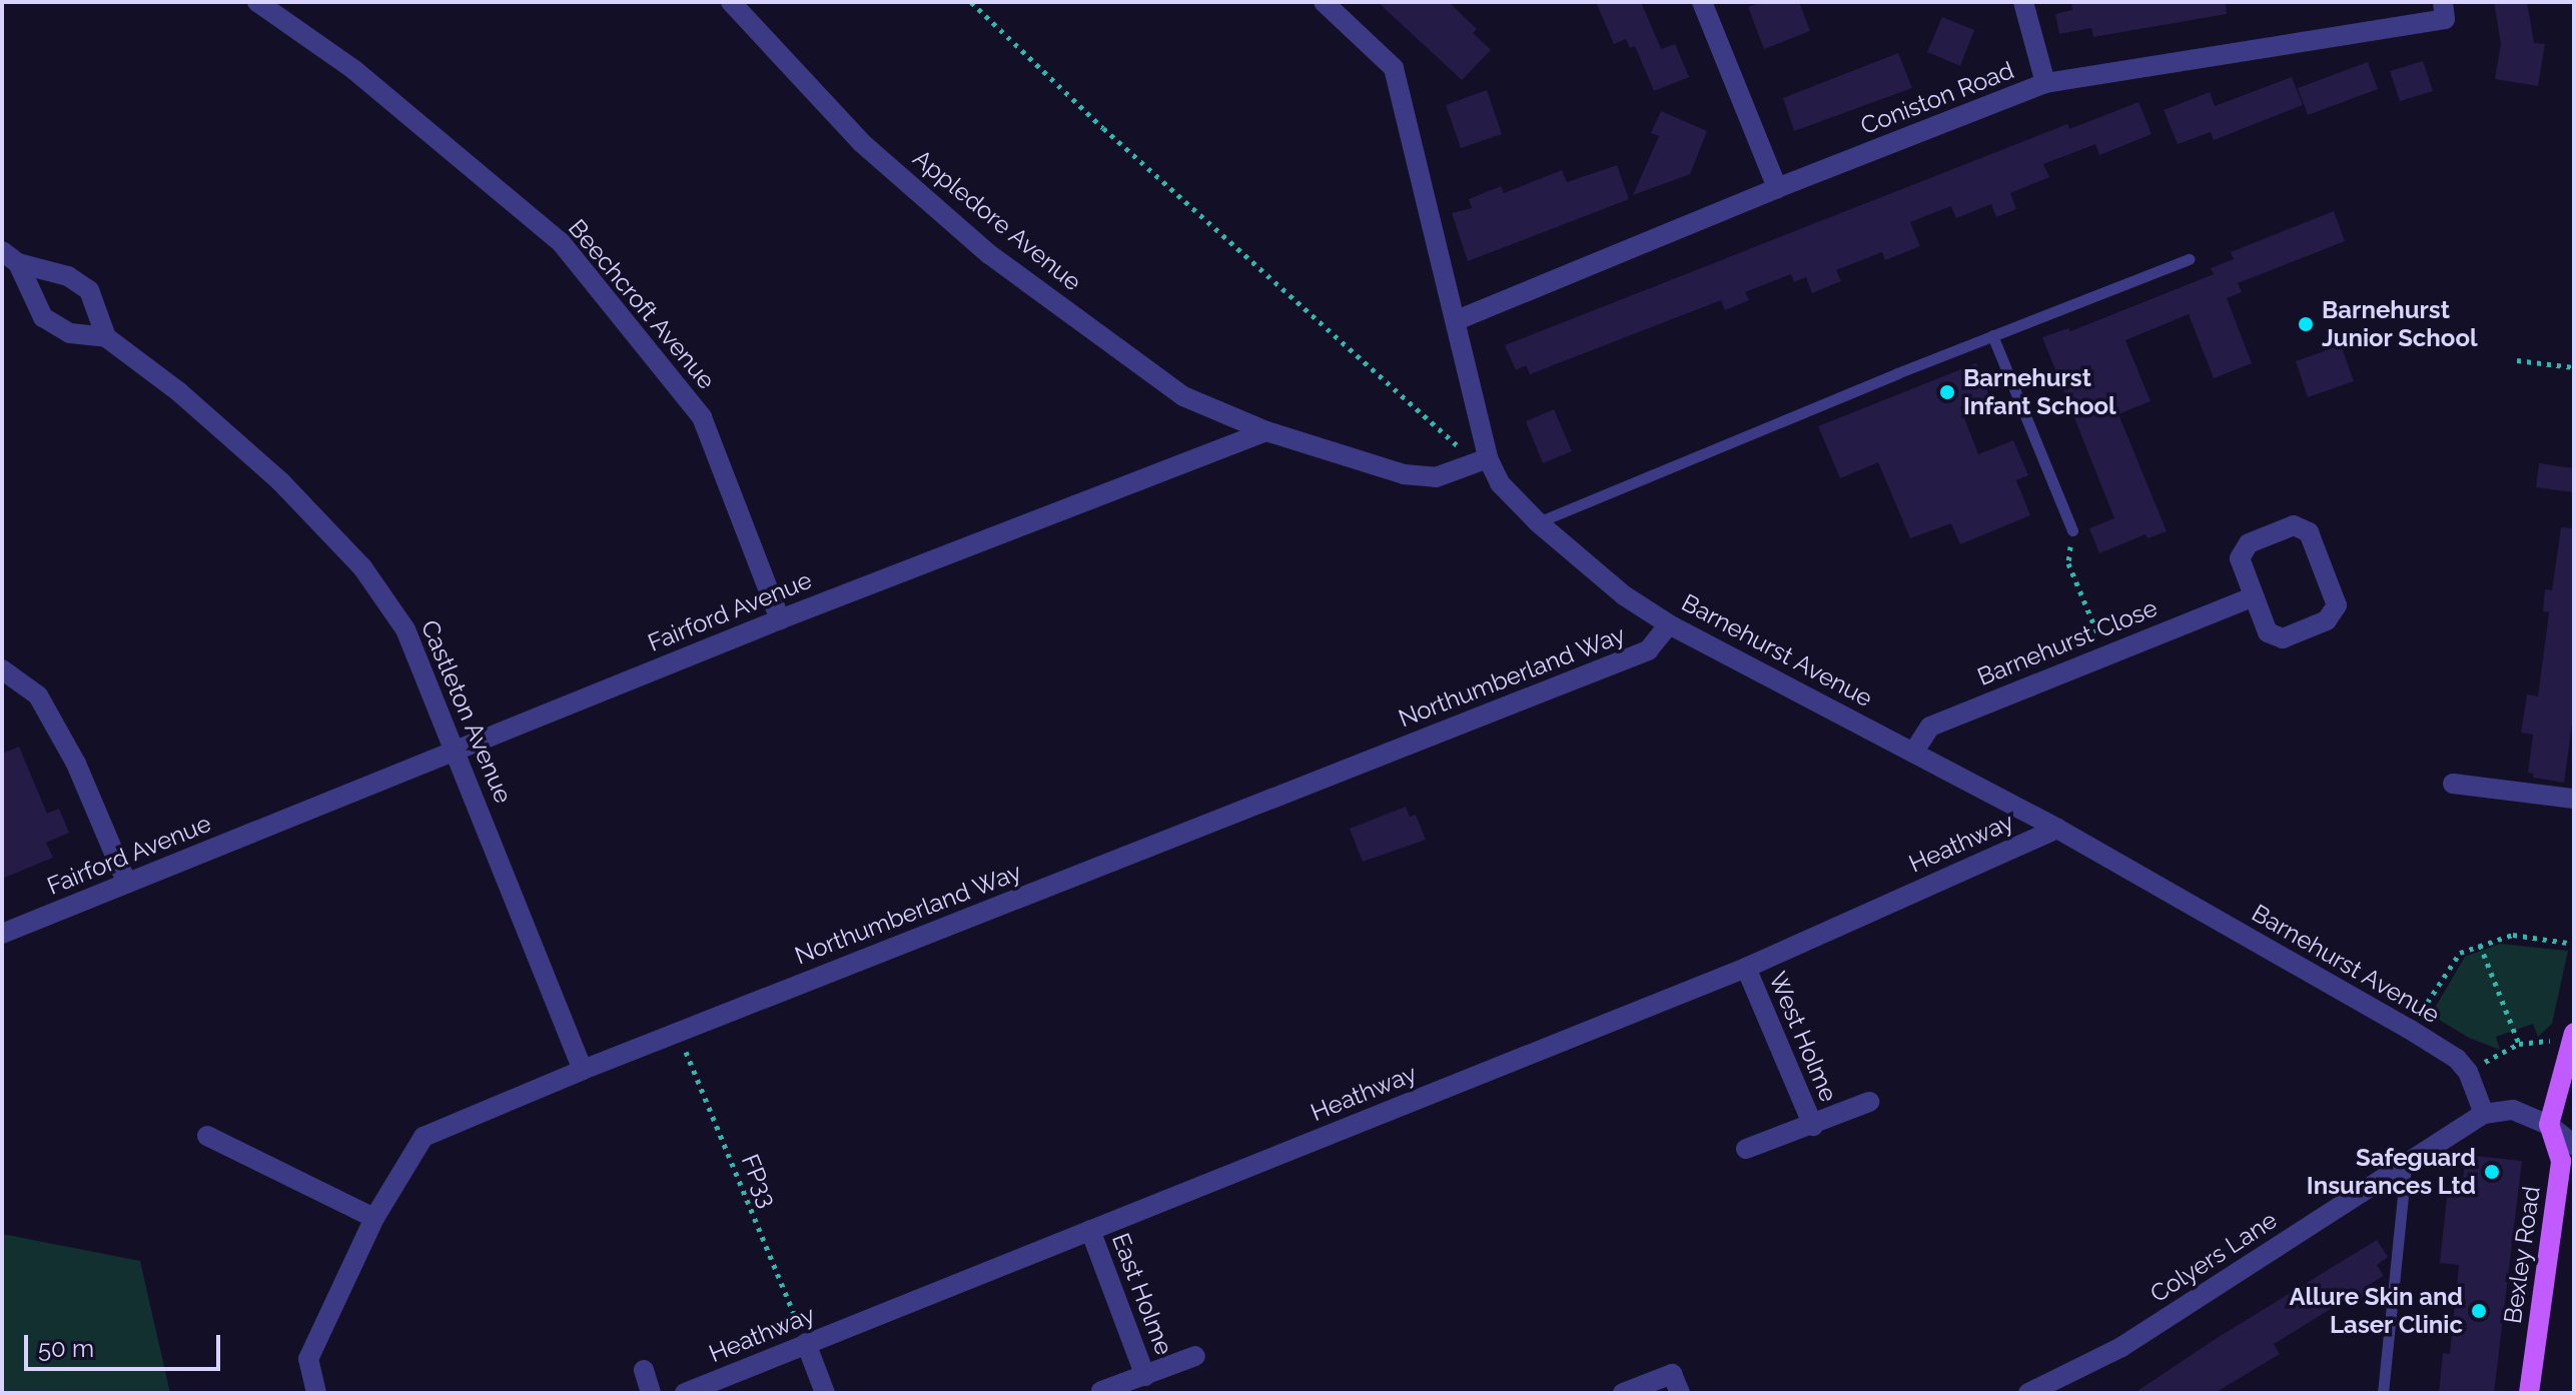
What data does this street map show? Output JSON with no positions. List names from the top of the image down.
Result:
{
  "streets": {
    "main road": ["Bexley Road"],
    "street": [
      "Coniston Road",
      "Appledore Avenue",
      "Beechcroft Avenue",
      "Fairford Avenue",
      "Barnehurst Close",
      "Barnehurst Avenue",
      "Northumberland Way",
      "Castleton Avenue",
      "Heathway",
      "West Holme",
      "Colyers Lane",
      "East Holme"
    ],
    "path": ["FP33"]
  },
  "crossings": [
    ["Coniston Road", "Barnehurst Avenue"],
    ["Appledore Avenue", "Fairford Avenue"],
    ["Beechcroft Avenue", "Fairford Avenue"],
    ["Fairford Avenue", "Castleton Avenue"],
    ["Barnehurst Close", "Barnehurst Avenue"],
    ["Barnehurst Avenue", "Northumberland Way"],
    ["Barnehurst Avenue", "Heathway"],
    ["Barnehurst Avenue", "Colyers Lane"],
    ["Northumberland Way", "Castleton Avenue"],
    ["Northumberland Way", "FP33"],
    ["Heathway", "West Holme"],
    ["Heathway", "FP33"],
    ["Heathway", "East Holme"]
  ],
  "places": [
    "Barnehurst Junior School",
    "Barnehurst Infant School",
    "Safeguard Insurances Ltd",
    "Allure Skin and Laser Clinic"
  ],
  "scale_bar": "50 m"
}
